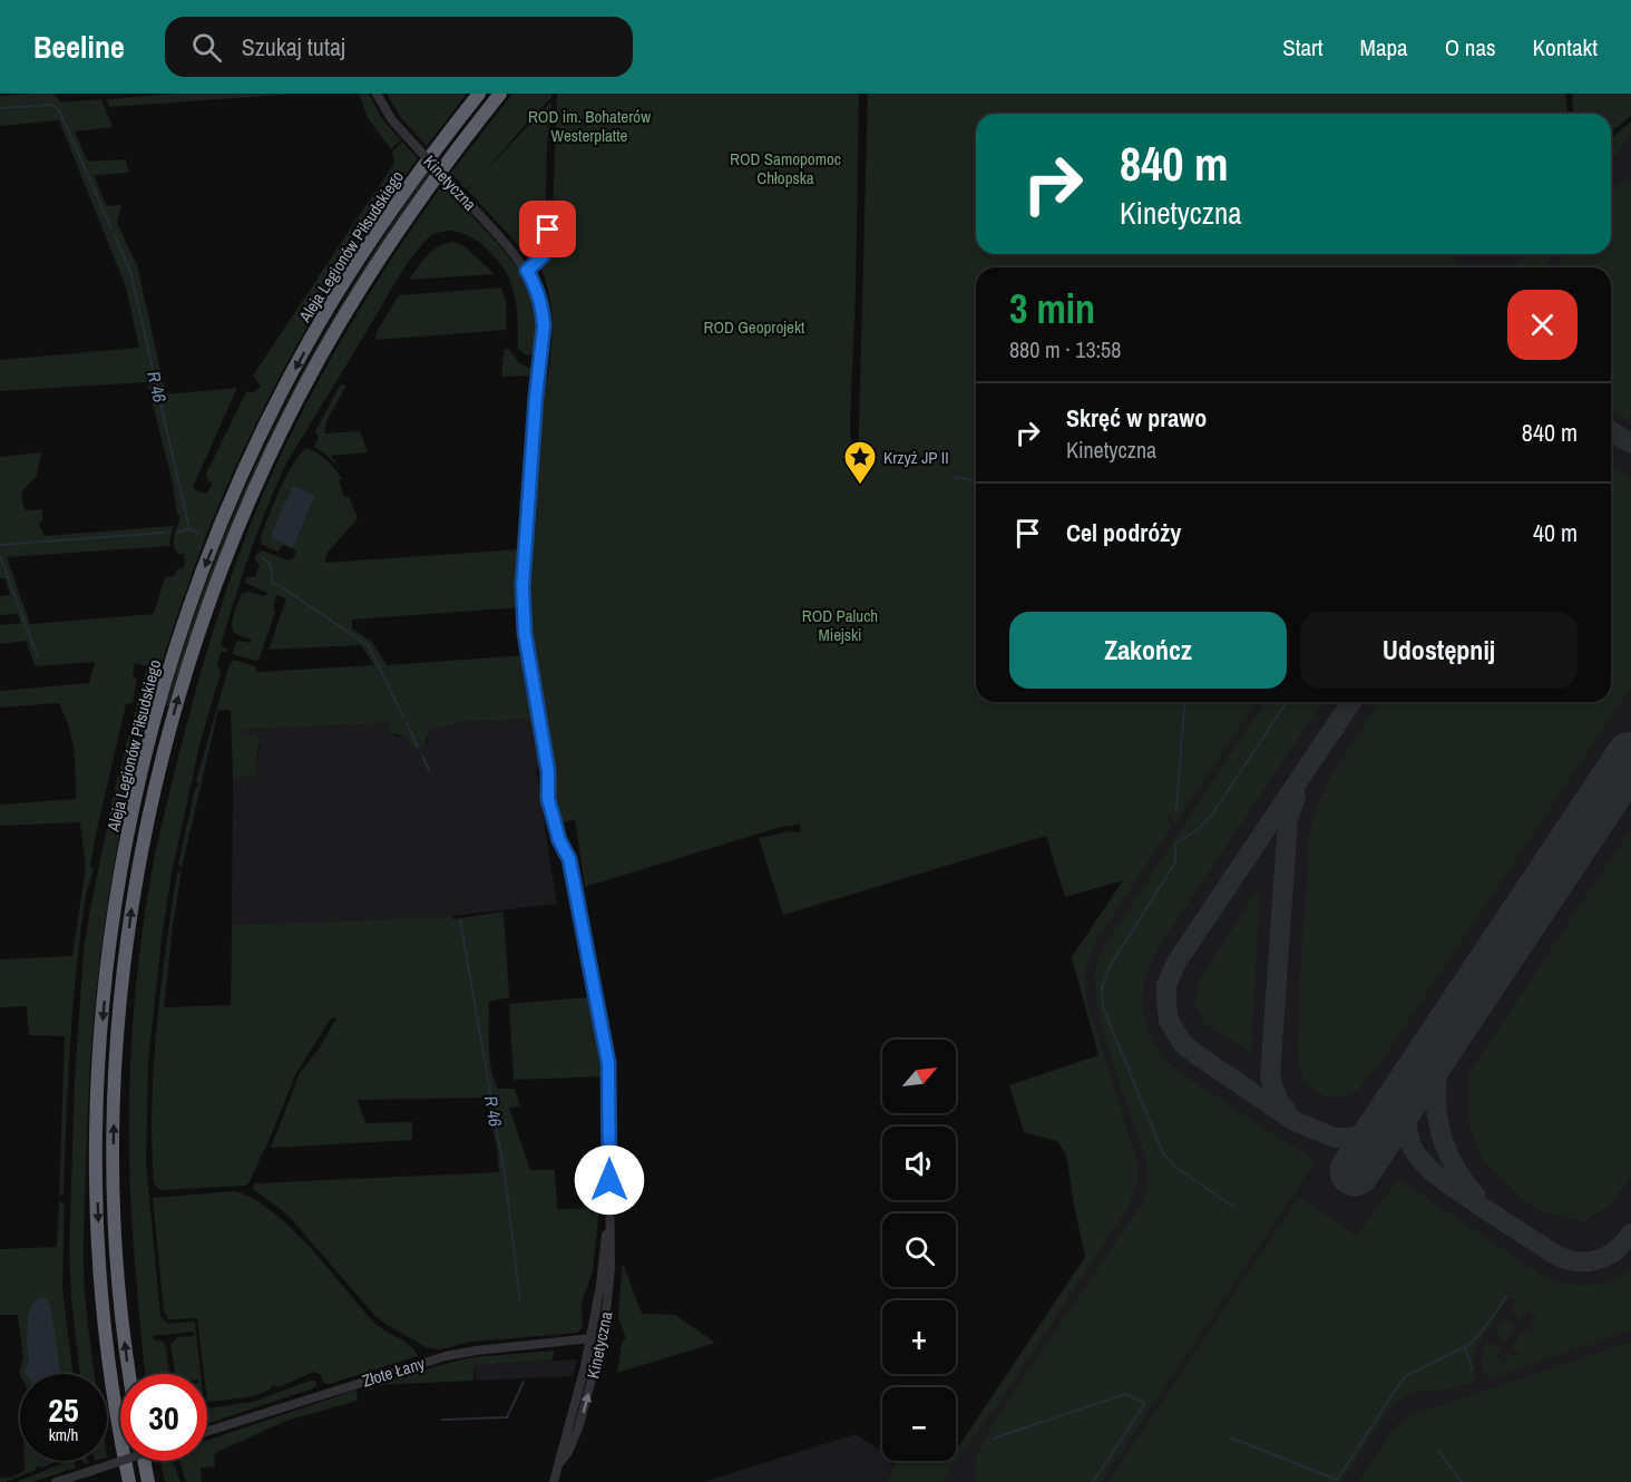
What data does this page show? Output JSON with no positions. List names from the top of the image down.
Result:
{
  "streets": {
    "highway": ["Aleja Legionów Piłsudskiego"],
    "street": ["Kinetyczna", "Złote Łany"]
  },
  "crossings": [
    ["Kinetyczna", "Złote Łany"]
  ],
  "water": ["R 46"],
  "parks": [
    "ROD im. Bohaterów Westerplatte",
    "ROD Samopomoc Chłopska",
    "ROD Geoprojekt",
    "ROD Paluch Miejski"
  ],
  "places": {
    "place": ["Krzyż JP II"]
  },
  "north": "top right",
  "page": {
    "header": "Beeline",
    "search": "Szukaj tutaj",
    "nav": [
      "Start",
      "Mapa",
      "O nas",
      "Kontakt"
    ],
    "turn": ["840 m", "Kinetyczna"],
    "heading": ["3 min", "880 m · 13:58"],
    "list": [
      {
        "name": "Skręć w prawo",
        "note": "Kinetyczna",
        "value": "840 m"
      },
      {
        "name": "Cel podróży",
        "value": "40 m"
      }
    ],
    "buttons": ["Zakończ", "Udostępnij"],
    "map_buttons": ["+", "−"],
    "speed": "25 km/h",
    "limit": "30"
  }
}
